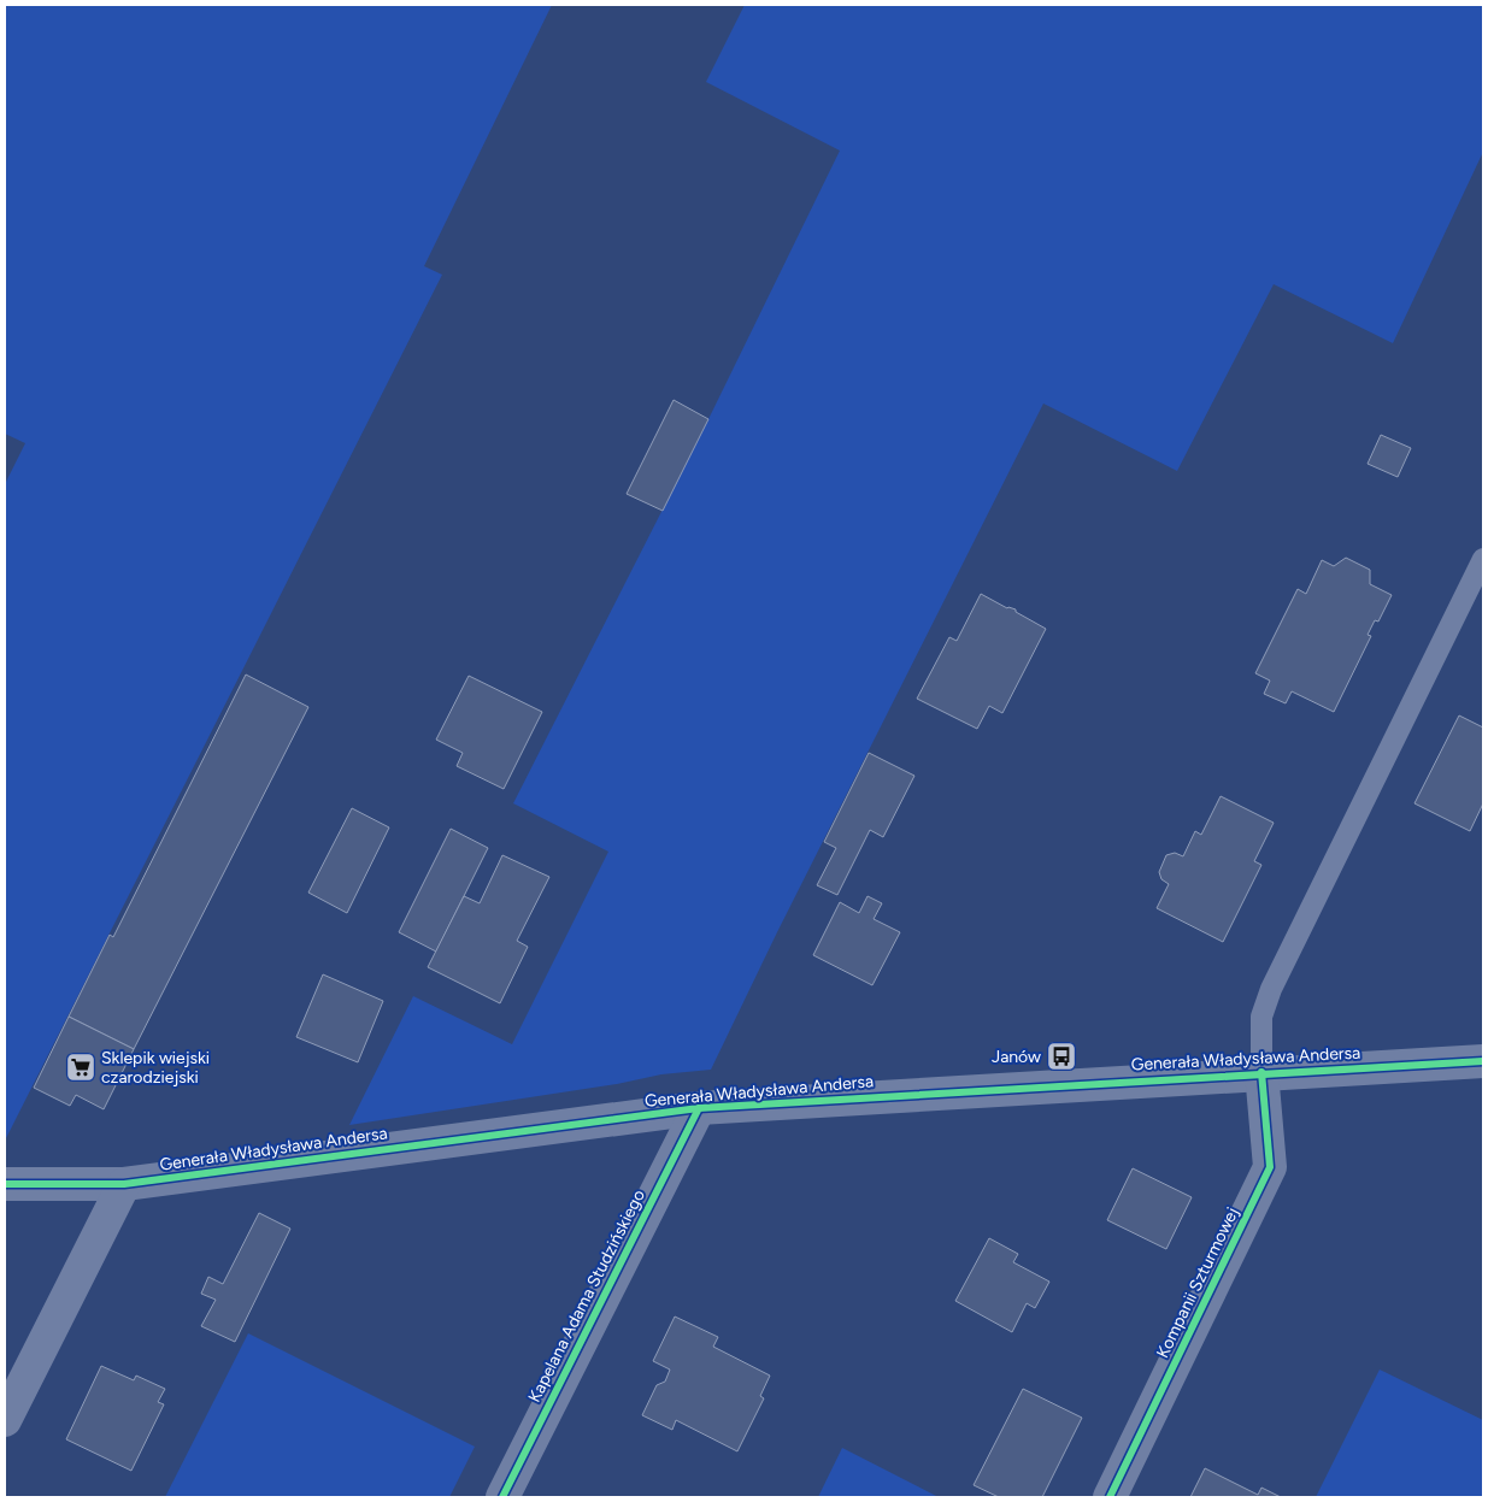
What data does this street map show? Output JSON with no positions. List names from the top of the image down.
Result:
{
  "streets": {
    "street": ["Generała Władysława Andersa", "Kompanii Szturmowej", "Kapelana Adama Studzińskiego"]
  },
  "crossings": [
    ["Generała Władysława Andersa", "Kompanii Szturmowej"],
    ["Generała Władysława Andersa", "Kapelana Adama Studzińskiego"]
  ],
  "places": {
    "bus stop": ["Janów"],
    "supermarket": ["Sklepik wiejski czarodziejski"]
  }
}
